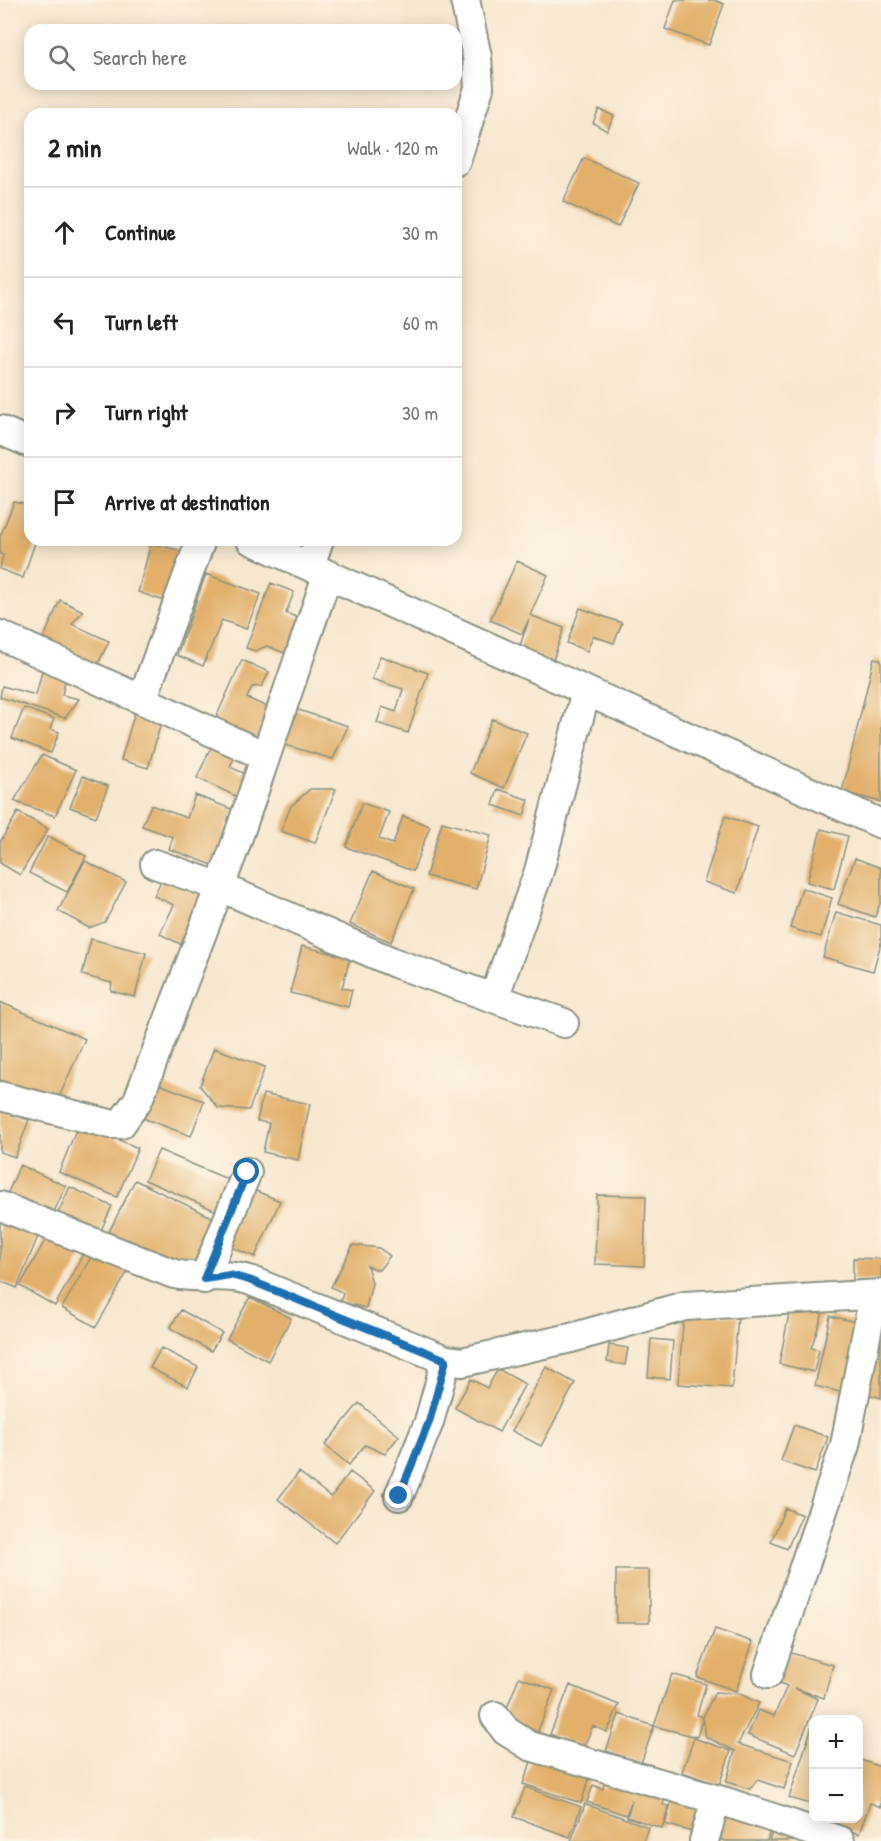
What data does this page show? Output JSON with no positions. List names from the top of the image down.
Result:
{
  "page": {
    "search": "Search here",
    "heading": ["2 min", "Walk · 120 m"],
    "list": [
      ["Continue", "30 m"],
      ["Turn left", "60 m"],
      ["Turn right", "30 m"],
      "Arrive at destination"
    ],
    "map_buttons": ["+", "−"]
  }
}
